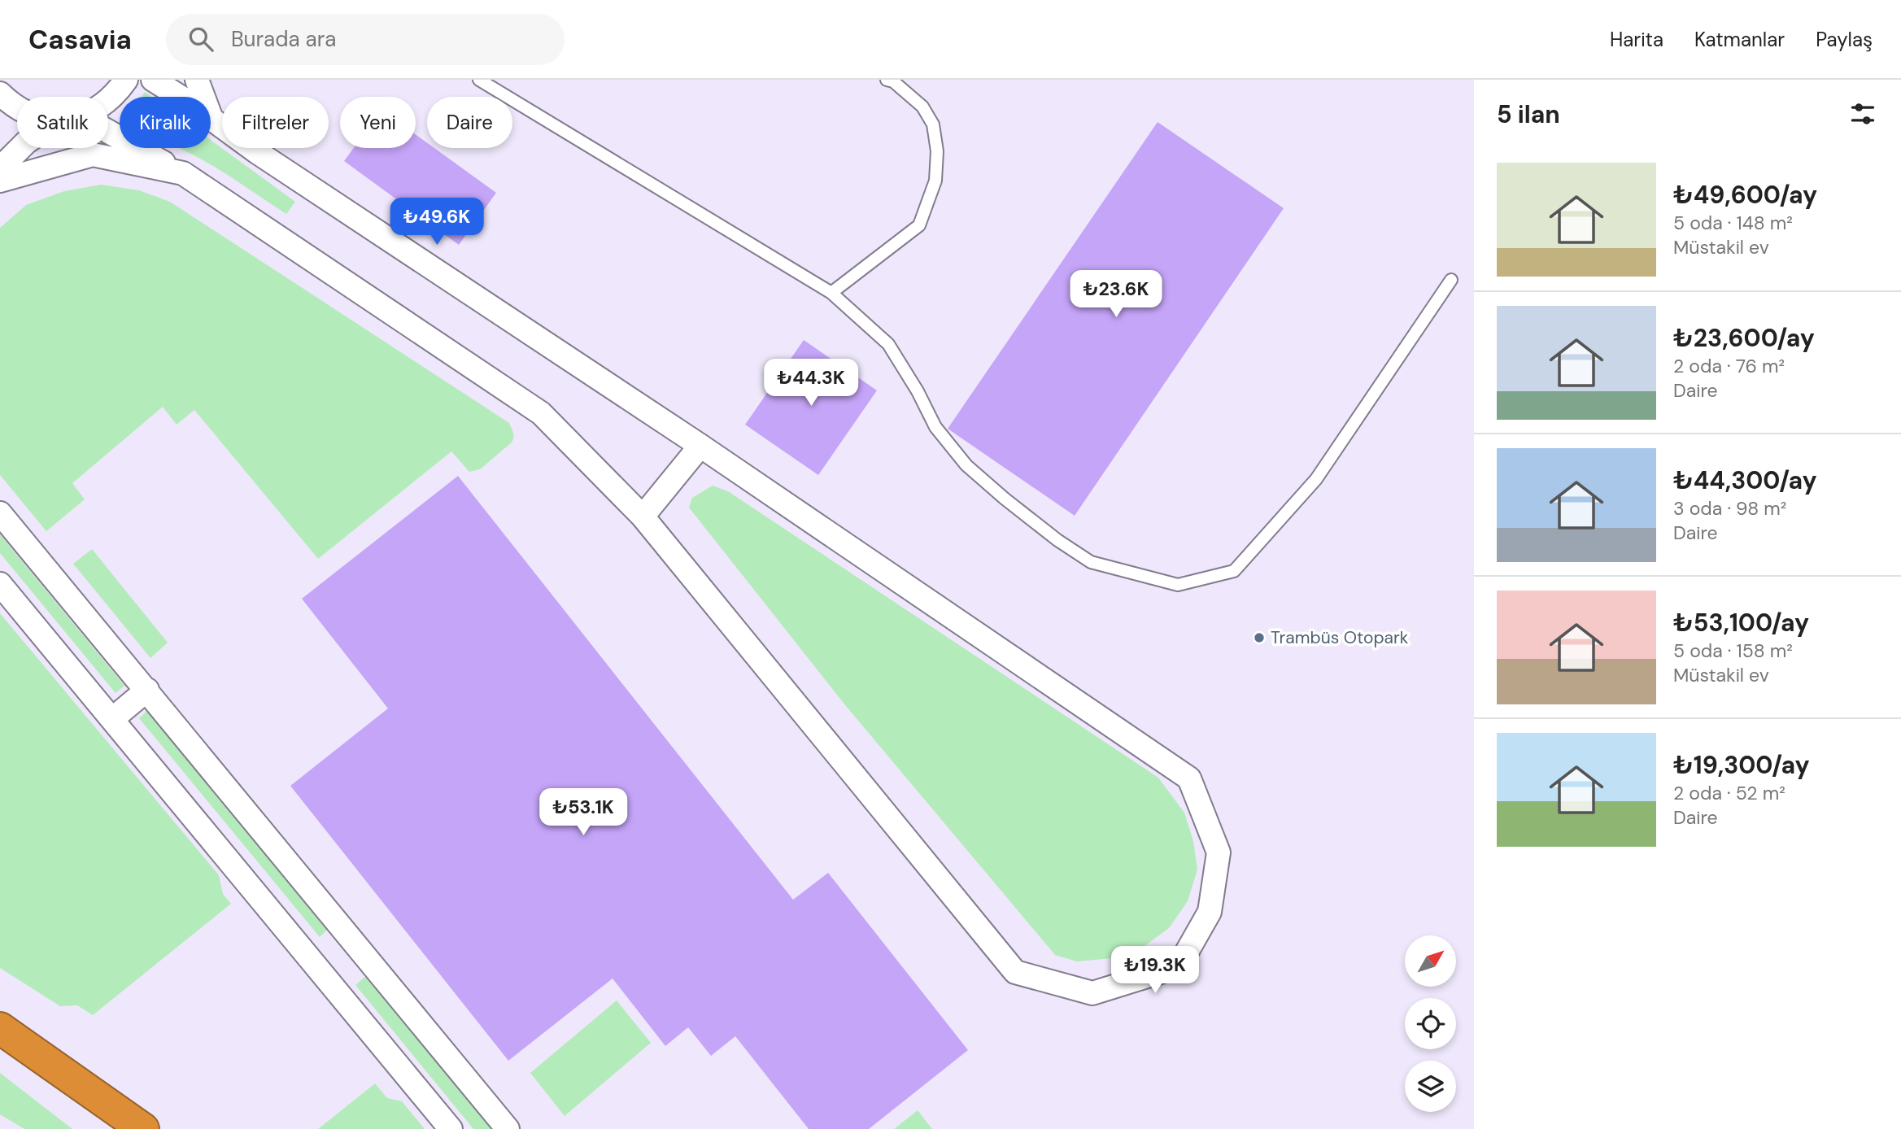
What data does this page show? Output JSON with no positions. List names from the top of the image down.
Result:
{
  "places": ["Trambüs Otopark"],
  "north": "top right",
  "page": {
    "header": "Casavia",
    "search": "Burada ara",
    "nav": ["Harita", "Katmanlar", "Paylaş"],
    "heading": "5 ilan",
    "chip": [
      "Satılık",
      "Kiralık",
      "Filtreler",
      "Yeni",
      "Daire"
    ],
    "list": [
      {
        "name": "₺49,600/ay",
        "note": "5 oda · 148 m² · Müstakil ev"
      },
      {
        "name": "₺23,600/ay",
        "note": "2 oda · 76 m² · Daire"
      },
      {
        "name": "₺44,300/ay",
        "note": "3 oda · 98 m² · Daire"
      },
      {
        "name": "₺53,100/ay",
        "note": "5 oda · 158 m² · Müstakil ev"
      },
      {
        "name": "₺19,300/ay",
        "note": "2 oda · 52 m² · Daire"
      }
    ],
    "price": [
      "₺49.6K",
      "₺23.6K",
      "₺44.3K",
      "₺53.1K",
      "₺19.3K"
    ]
  }
}
